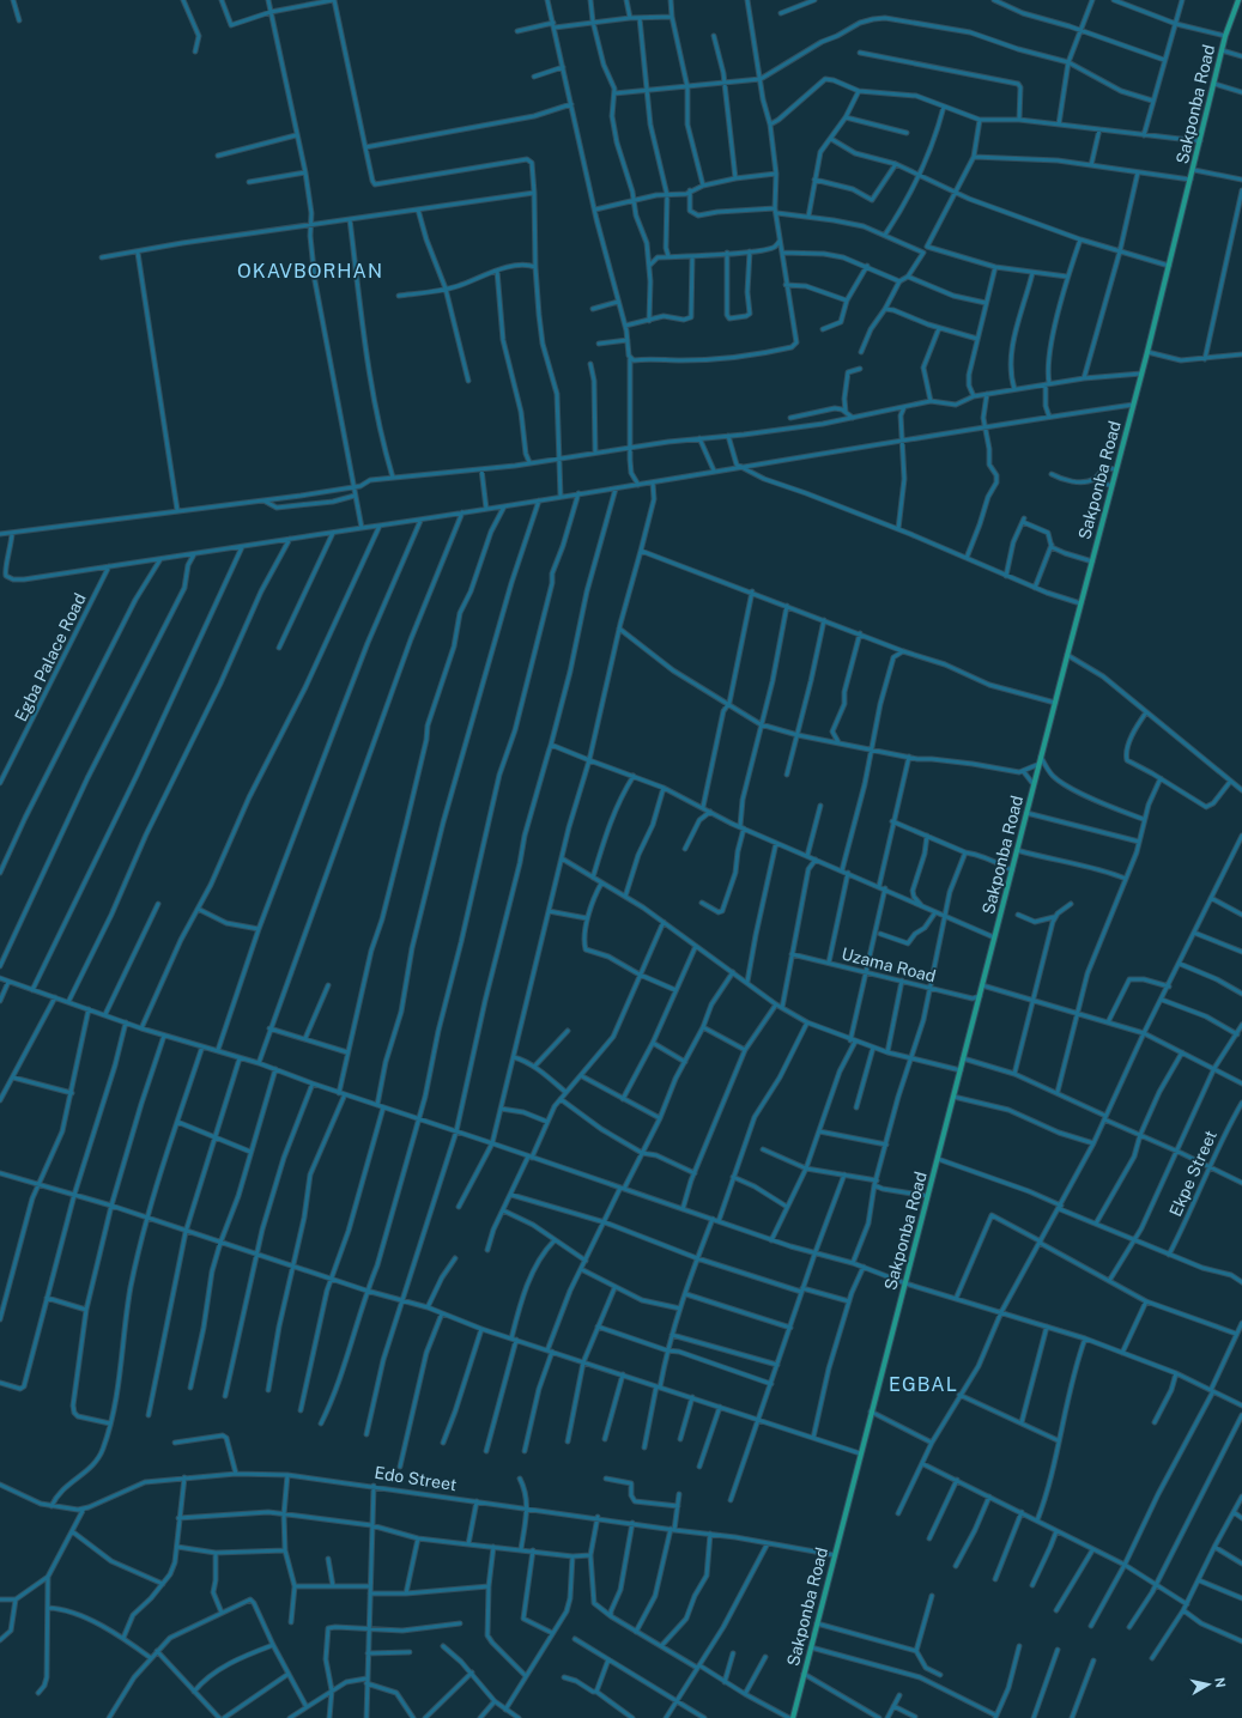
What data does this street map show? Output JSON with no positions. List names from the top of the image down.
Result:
{
  "streets": {
    "main road": ["Sakponba Road"],
    "street": [
      "Egba Palace Road",
      "Uzama Road",
      "Ekpe Street",
      "Edo Street"
    ]
  },
  "crossings": [
    ["Sakponba Road", "Uzama Road"],
    ["Sakponba Road", "Edo Street"]
  ],
  "districts": ["OKAVBORHAN", "EGBAL"],
  "north": "right"
}
